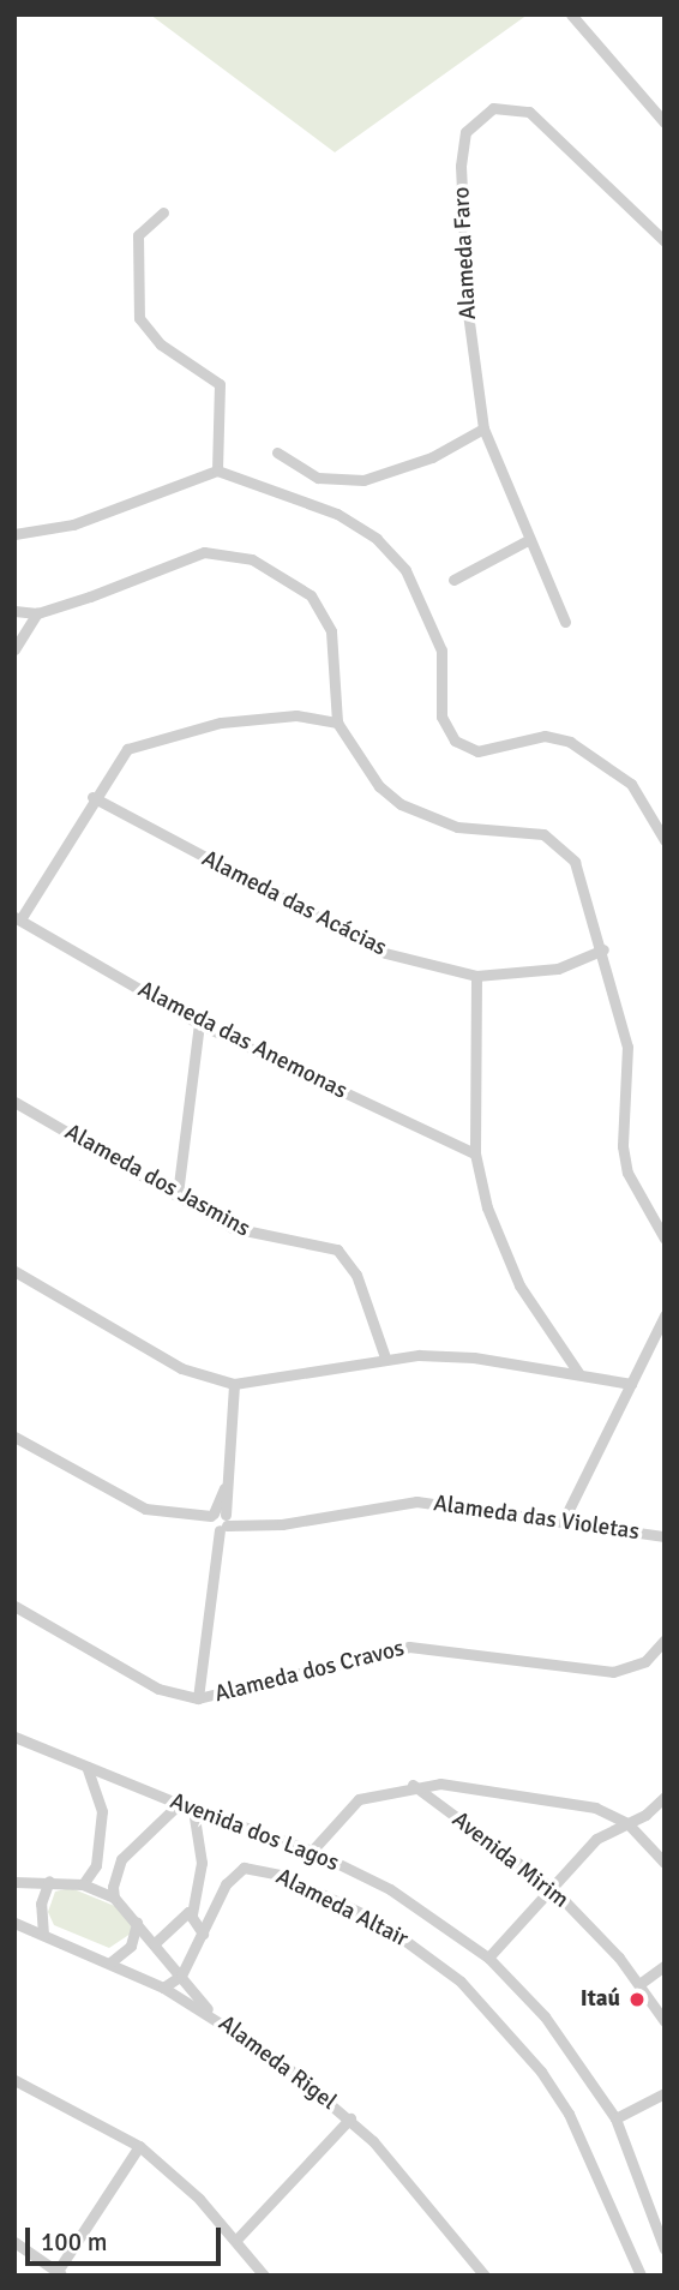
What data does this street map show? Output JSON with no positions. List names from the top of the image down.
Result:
{
  "streets": {
    "street": [
      "Alameda Faro",
      "Alameda das Acácias",
      "Alameda das Anemonas",
      "Alameda dos Jasmins",
      "Alameda das Violetas",
      "Alameda dos Cravos",
      "Avenida dos Lagos",
      "Avenida Mirim",
      "Alameda Altair",
      "Alameda Rigel"
    ]
  },
  "places": ["Itaú"],
  "scale_bar": "100 m"
}
